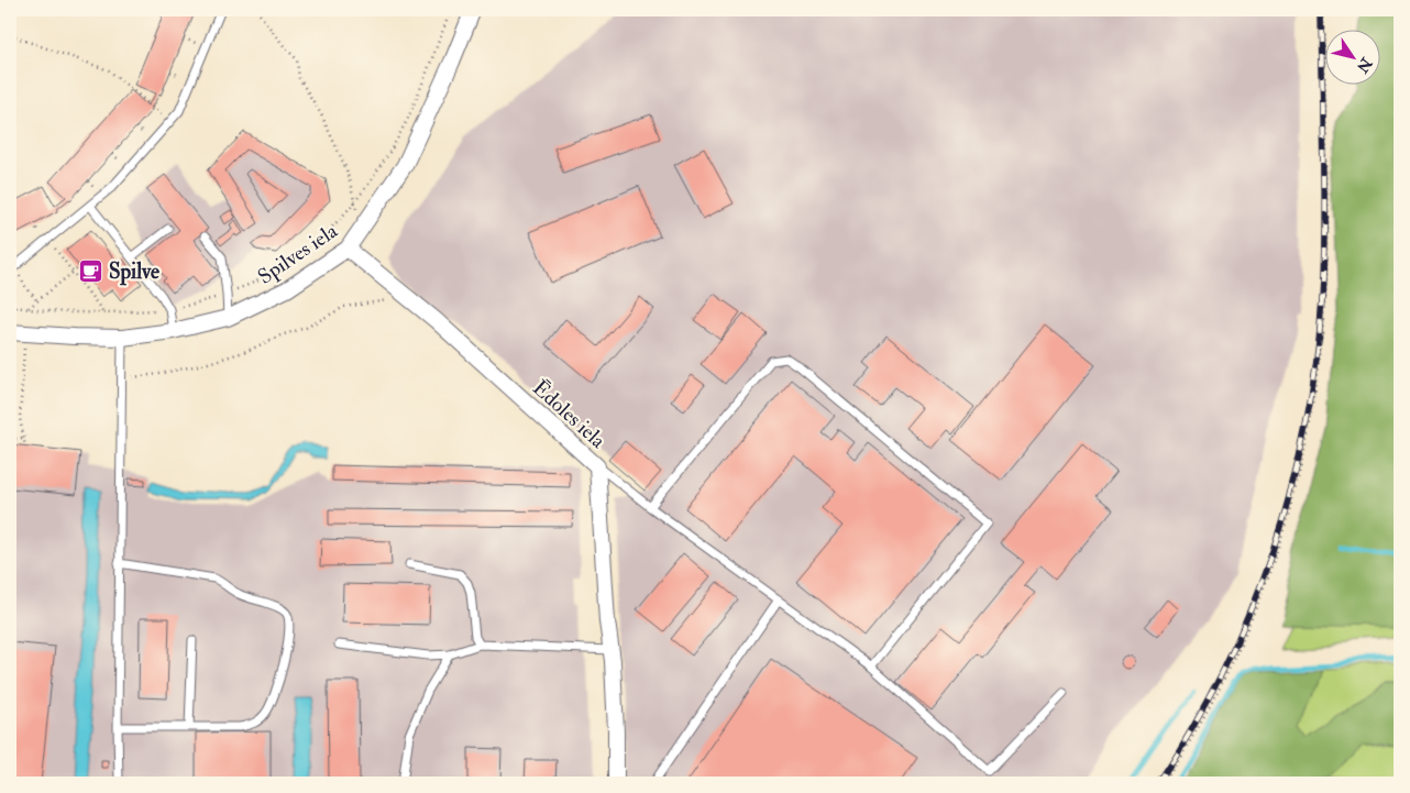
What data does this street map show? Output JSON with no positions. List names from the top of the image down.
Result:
{
  "streets": {
    "street": ["Spilves iela", "Ēdoles iela"]
  },
  "crossings": [
    ["Spilves iela", "Ēdoles iela"]
  ],
  "places": {
    "cafe": ["Spilve"]
  },
  "north": "bottom right"
}
